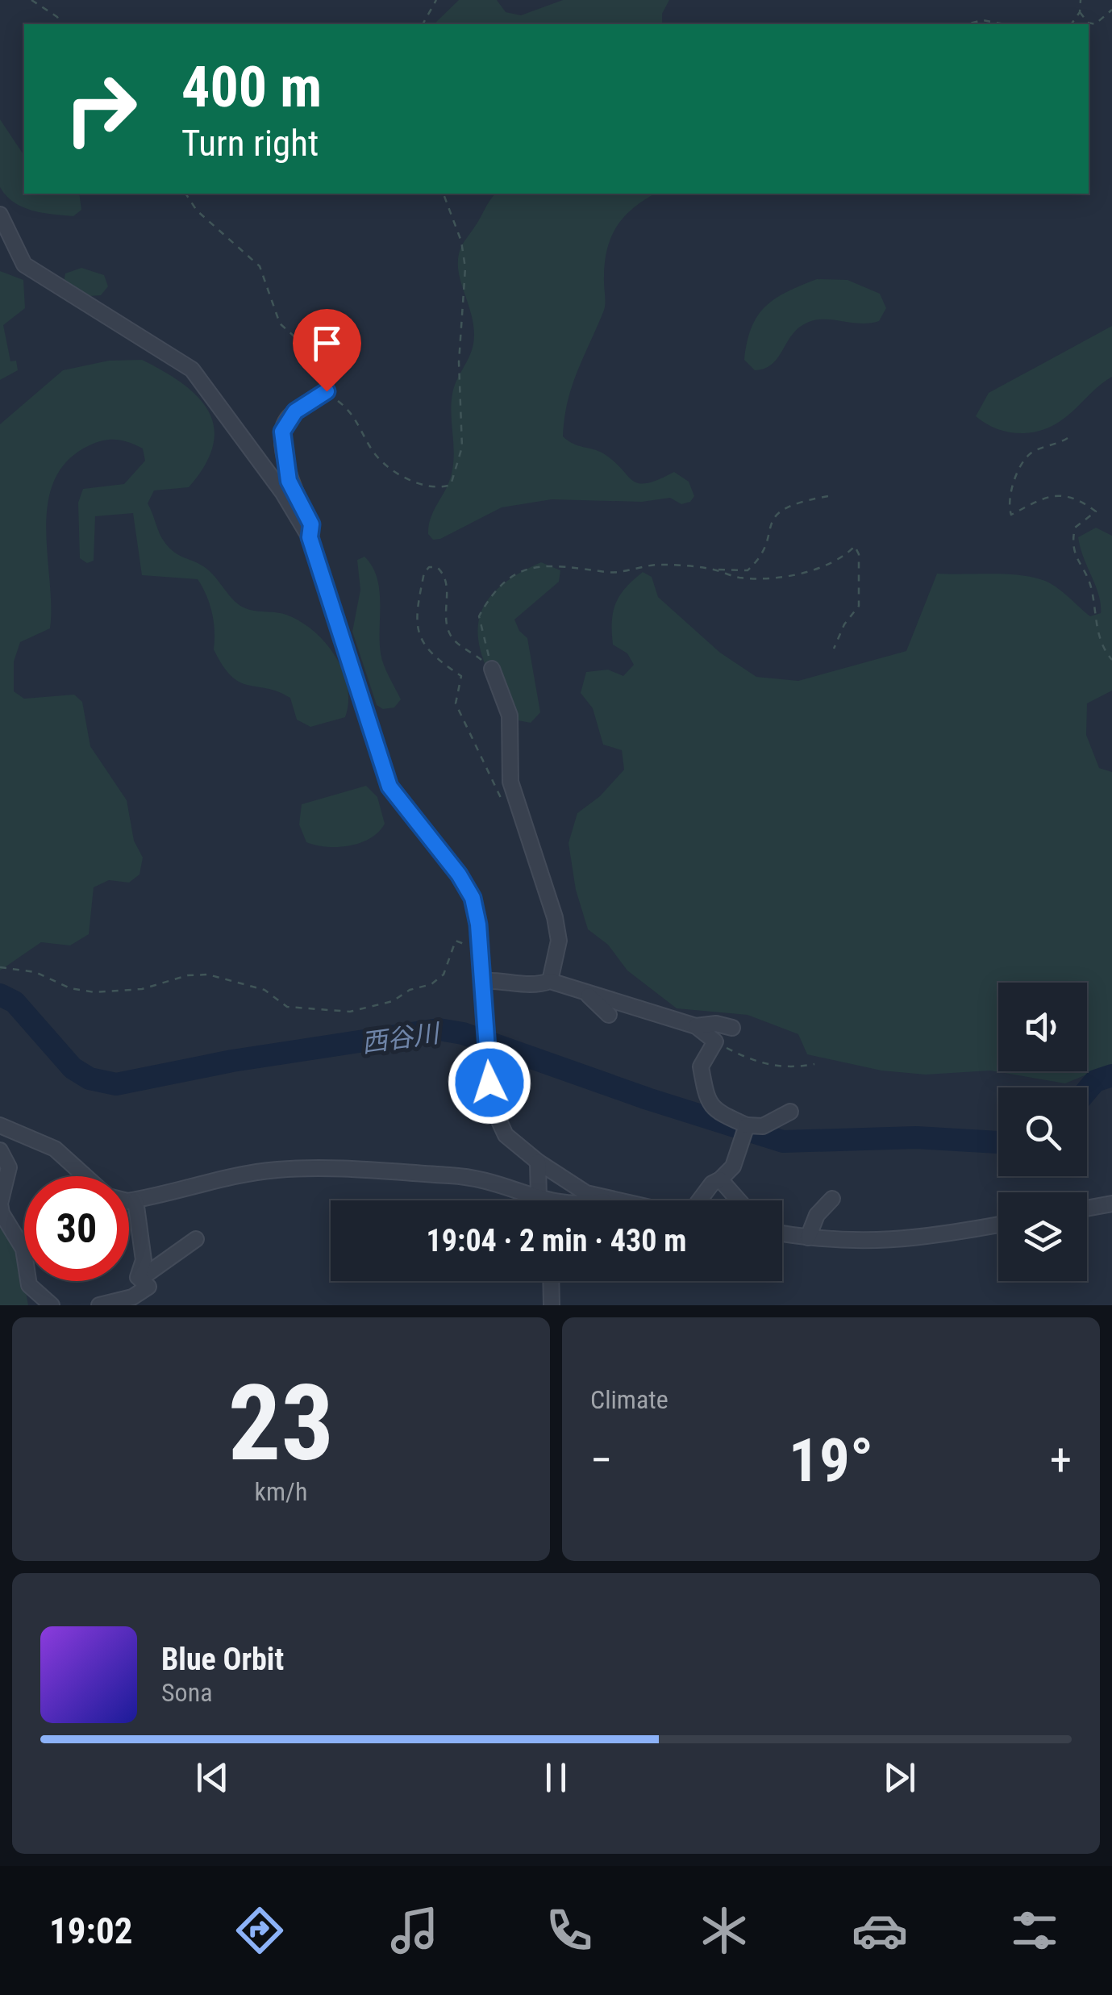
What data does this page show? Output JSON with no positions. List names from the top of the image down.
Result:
{
  "water": ["西谷川"],
  "page": {
    "turn": ["400 m", "Turn right"],
    "limit": "30",
    "trip": "19:04 · 2 min · 430 m",
    "tile": [
      ["23", "km/h"],
      "Climate"
    ],
    "heat": ["−", "19°", "+"],
    "song": ["Blue Orbit", "Sona"],
    "tabs": "19:02"
  }
}
